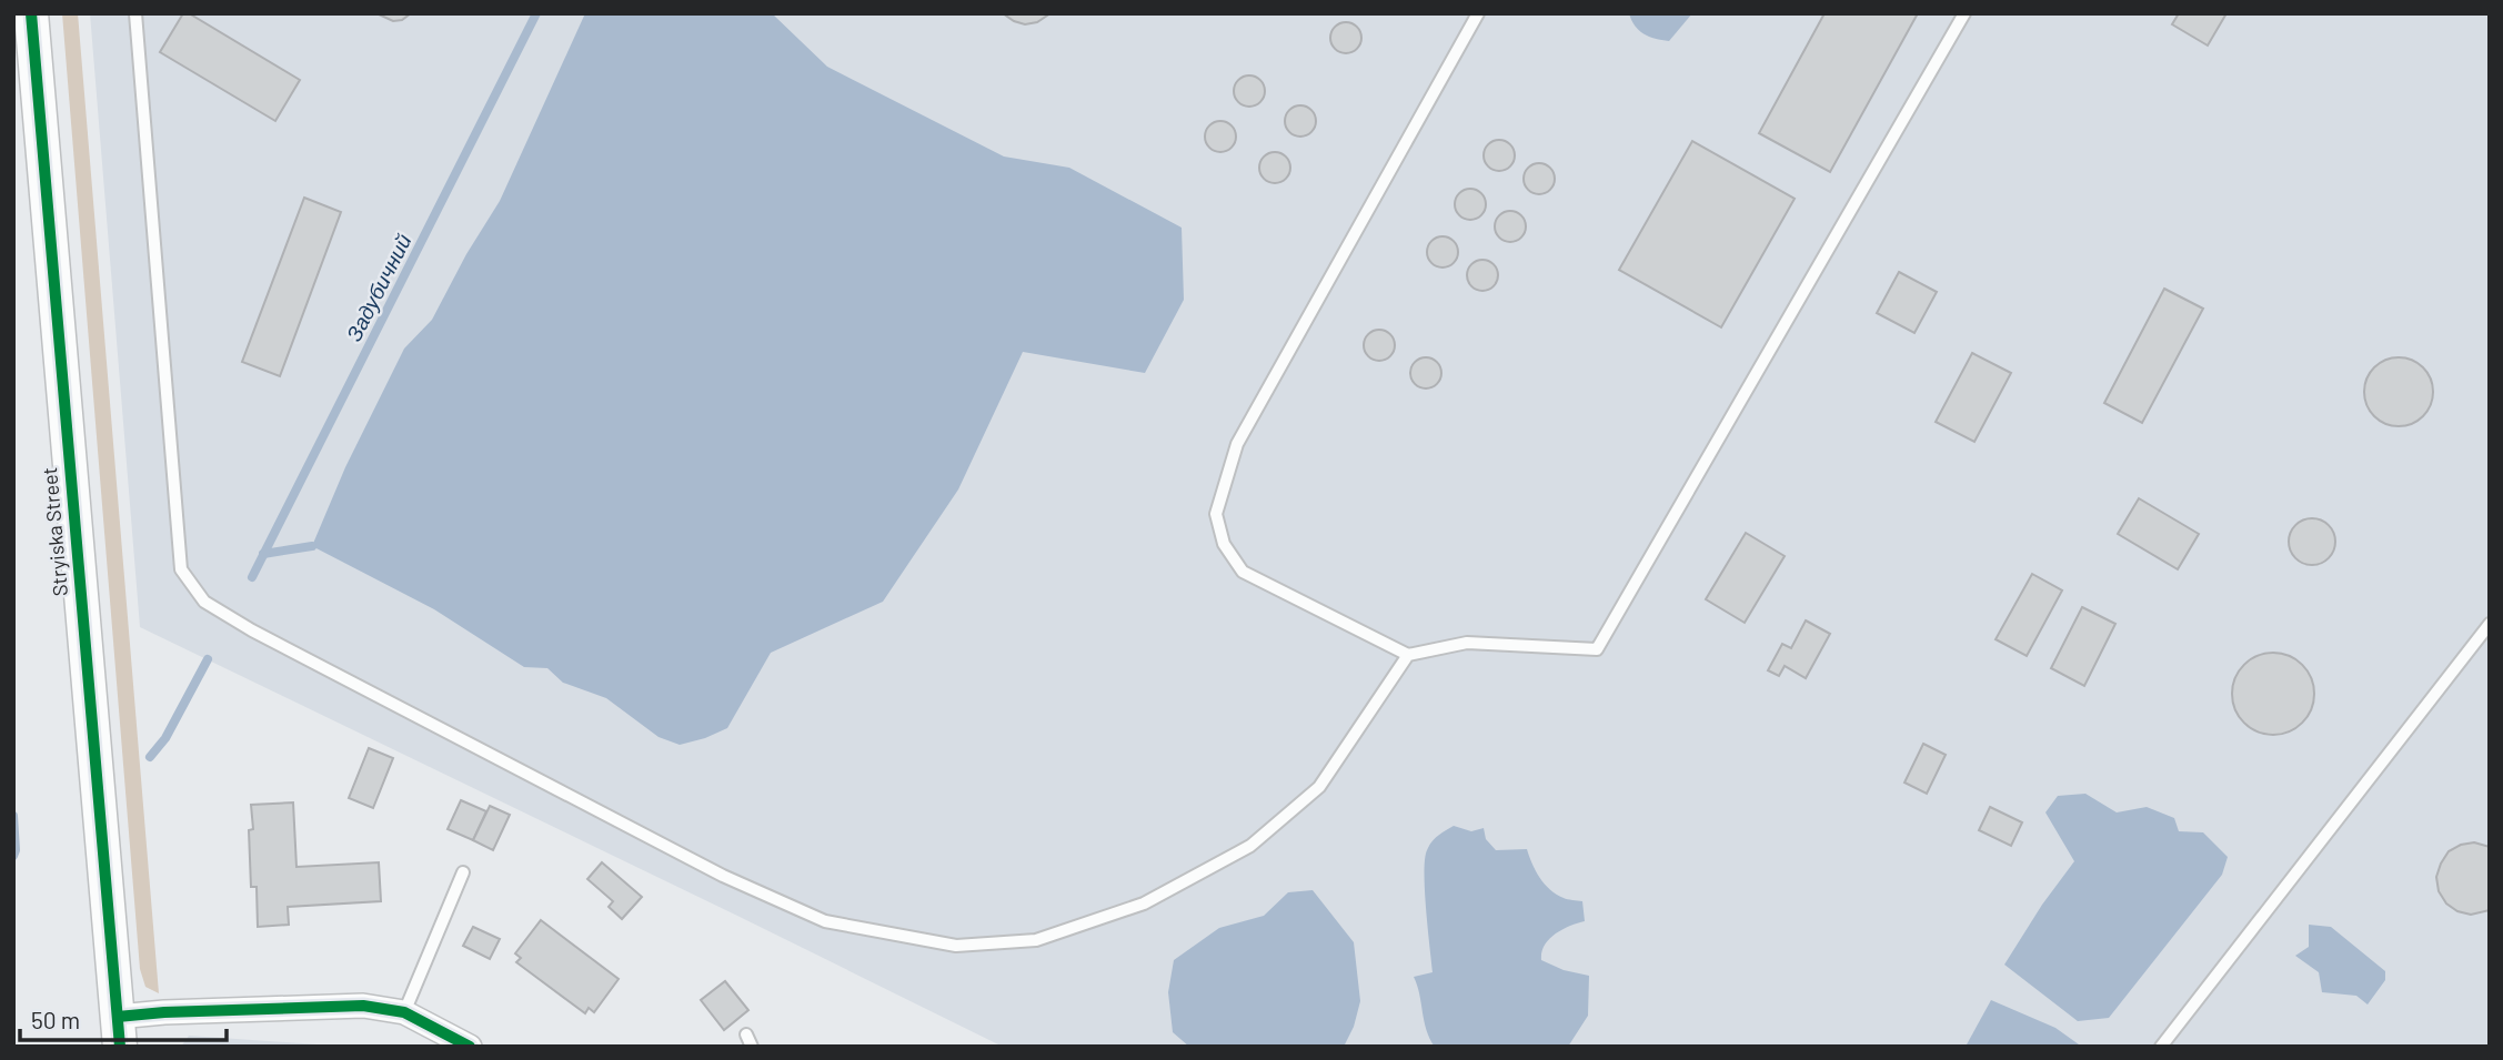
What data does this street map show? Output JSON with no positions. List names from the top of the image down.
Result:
{
  "streets": {
    "main road": ["Stryiska Street"]
  },
  "water": ["Задубичний"],
  "scale_bar": "50 m"
}
